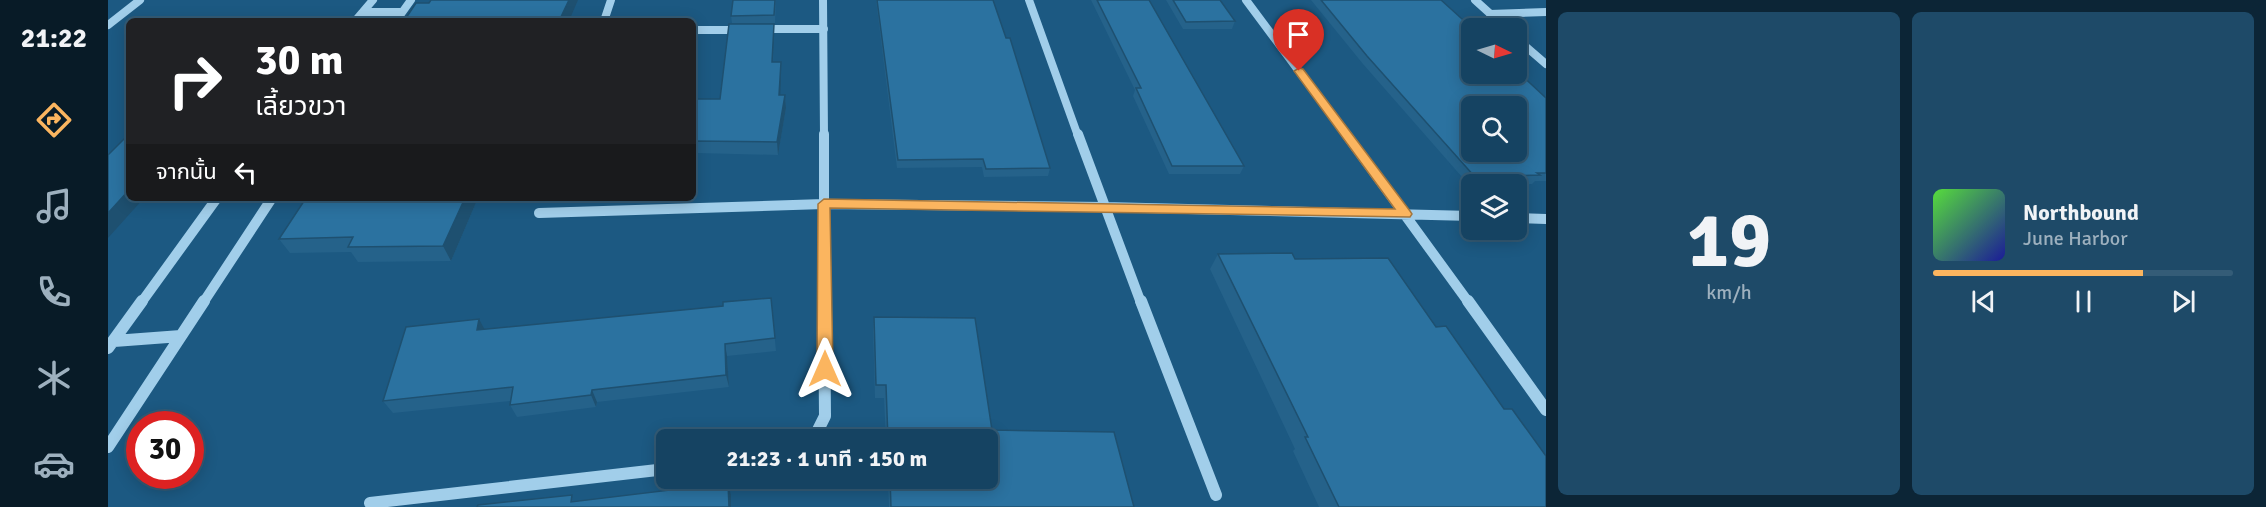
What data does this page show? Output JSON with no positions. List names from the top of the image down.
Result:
{
  "north": "right",
  "page": {
    "tabs": "21:22",
    "tile": ["19", "km/h"],
    "turn": ["30 m", "เลี้ยวขวา"],
    "then": "จากนั้น",
    "song": ["Northbound", "June Harbor"],
    "limit": "30",
    "trip": "21:23 · 1 นาที · 150 m"
  }
}
